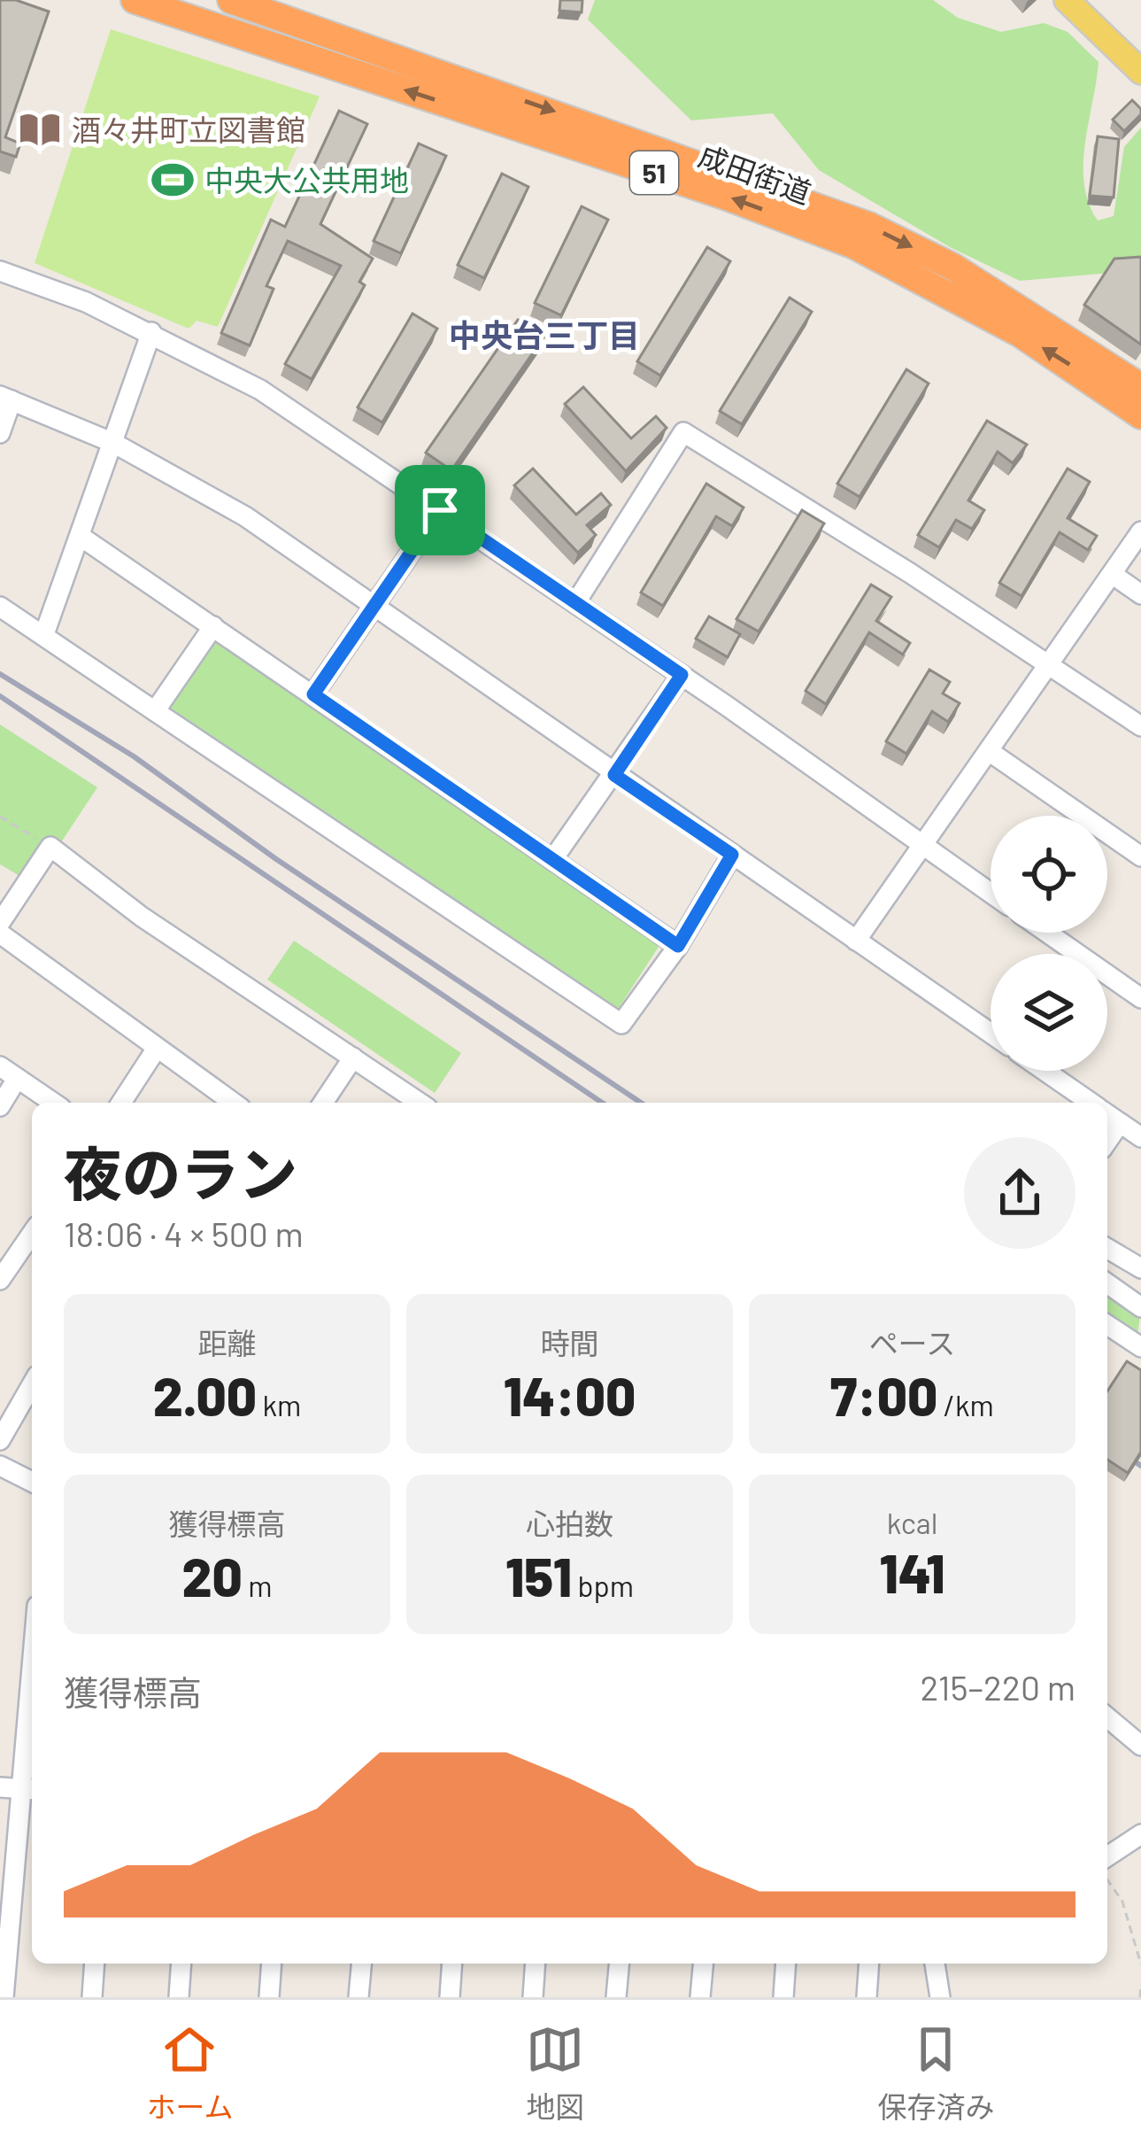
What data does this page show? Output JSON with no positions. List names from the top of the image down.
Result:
{
  "streets": {
    "highway": ["51", "成田街道"]
  },
  "districts": ["中央台三丁目"],
  "places": {
    "library": ["酒々井町立図書館"],
    "sports": ["中央大公共用地"]
  },
  "page": {
    "heading": ["夜のラン", "18:06 · 4 × 500 m"],
    "stats": [
      ["距離", "2.00 km"],
      ["時間", "14:00"],
      ["ペース", "7:00 /km"],
      ["獲得標高", "20 m"],
      ["心拍数", "151 bpm"],
      ["kcal", "141"]
    ],
    "chart": ["獲得標高", "215–220 m"],
    "tabs": ["ホーム", "地図", "保存済み"]
  }
}
